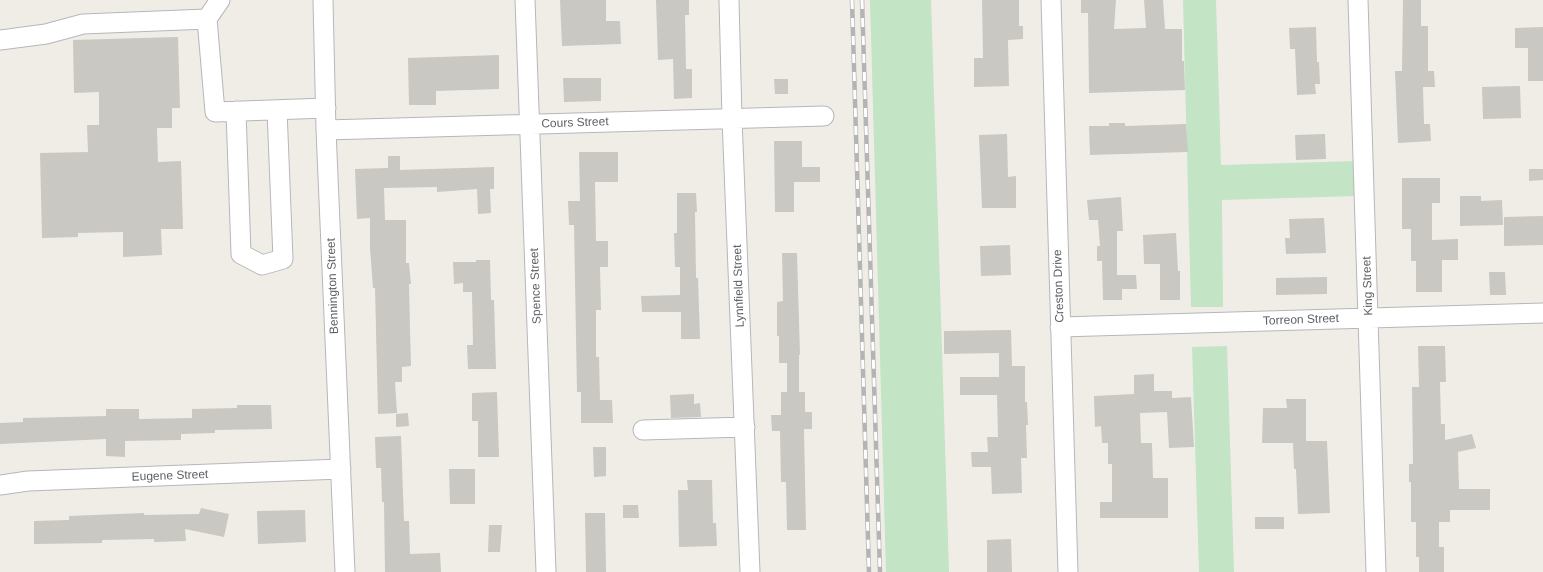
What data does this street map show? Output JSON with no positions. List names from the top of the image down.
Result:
{
  "streets": {
    "street": [
      "Cours Street",
      "Bennington Street",
      "Spence Street",
      "Lynnfield Street",
      "Creston Drive",
      "King Street",
      "Torreon Street",
      "Eugene Street"
    ]
  },
  "crossings": [
    ["Cours Street", "Bennington Street"],
    ["Cours Street", "Spence Street"],
    ["Cours Street", "Lynnfield Street"],
    ["Bennington Street", "Eugene Street"],
    ["Creston Drive", "Torreon Street"],
    ["King Street", "Torreon Street"]
  ]
}
